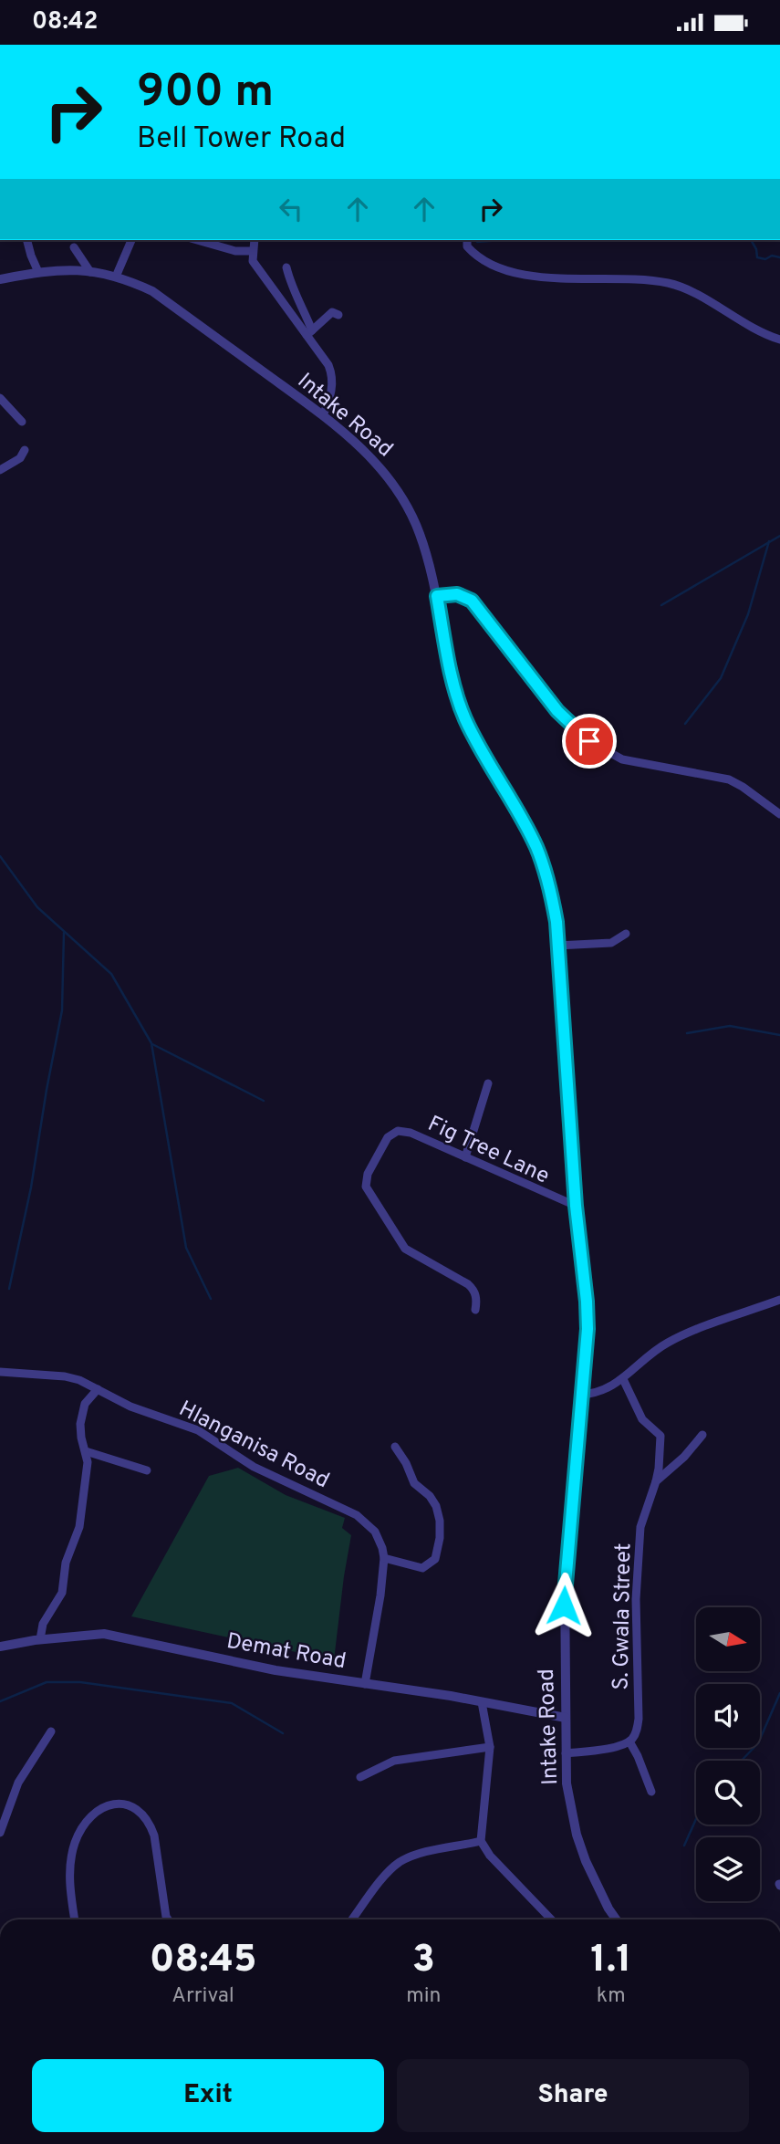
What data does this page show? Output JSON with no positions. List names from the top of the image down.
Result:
{
  "streets": {
    "street": [
      "Intake Road",
      "Fig Tree Lane",
      "Hlanganisa Road",
      "S. Gwala Street",
      "Demat Road"
    ]
  },
  "crossings": [
    ["Intake Road", "Fig Tree Lane"],
    ["Intake Road", "Demat Road"],
    ["Hlanganisa Road", "Demat Road"]
  ],
  "north": "right",
  "page": {
    "status": "08:42",
    "turn": ["900 m", "Bell Tower Road"],
    "eta": [
      "08:45",
      "Arrival",
      "3",
      "min",
      "1.1",
      "km"
    ],
    "buttons": ["Exit", "Share"]
  }
}
